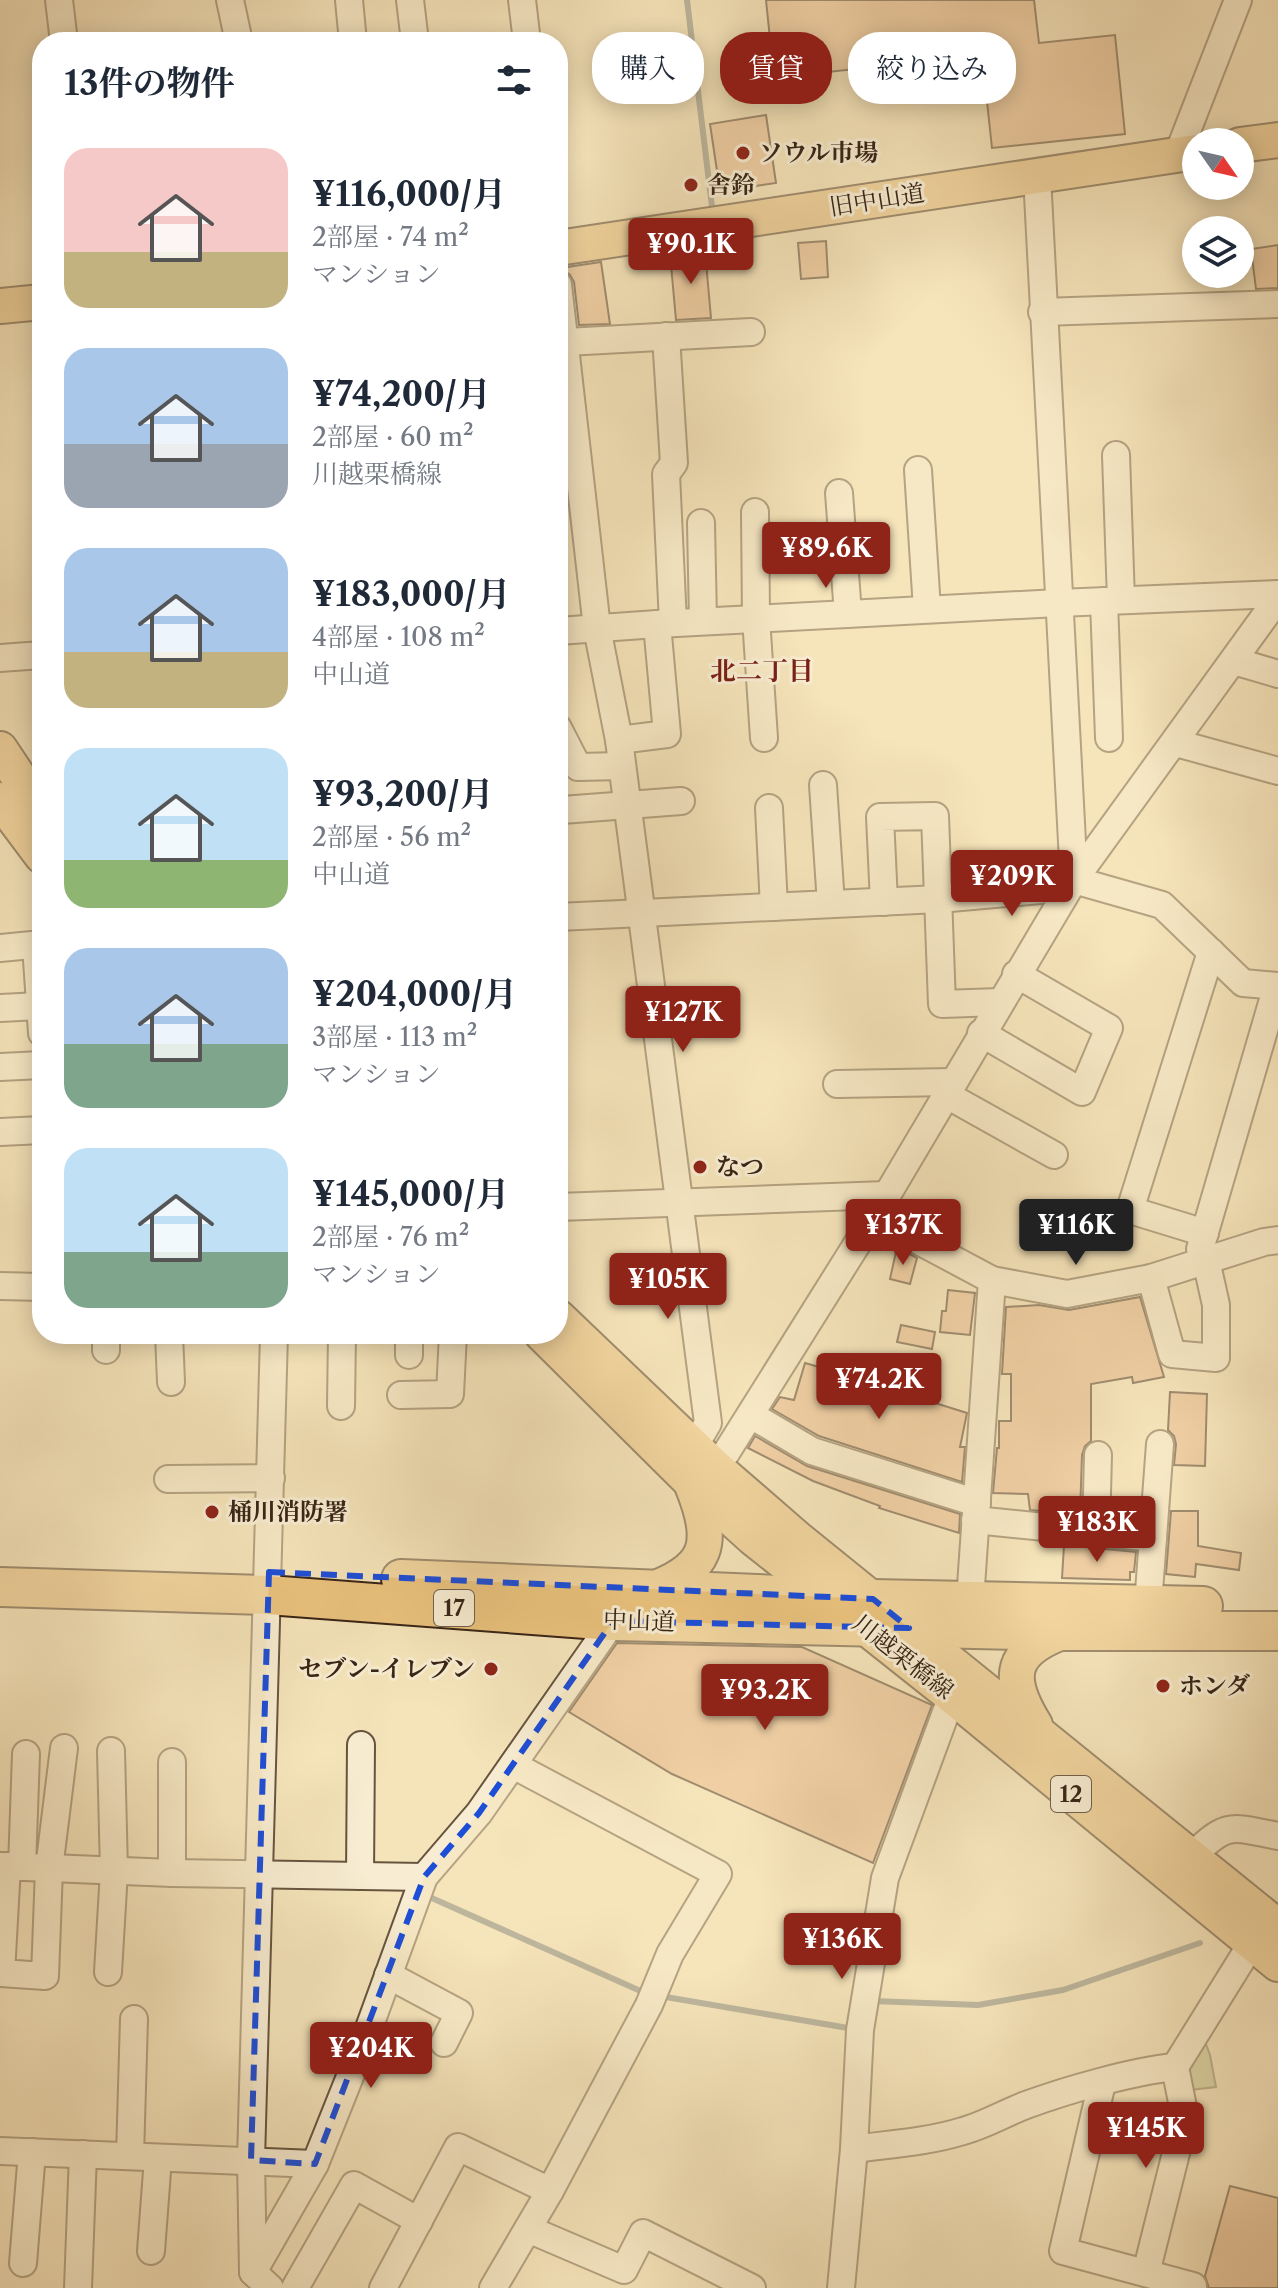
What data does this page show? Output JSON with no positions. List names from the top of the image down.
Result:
{
  "streets": {
    "highway": ["17", "中山道"],
    "main road": ["旧中山道", "川越栗橋線", "12"]
  },
  "crossings": [
    ["中山道", "川越栗橋線"]
  ],
  "districts": ["北二丁目"],
  "places": [
    "ソウル市場",
    "舎鈴",
    "なつ",
    "桶川消防署",
    "セブン-イレブン",
    "ホンダ"
  ],
  "north": "bottom right",
  "page": {
    "chip": ["購入", "賃貸", "絞り込み"],
    "heading": "13件の物件",
    "list": [
      {
        "name": "¥116,000/月",
        "note": "2部屋 · 74 m² · マンション"
      },
      {
        "name": "¥74,200/月",
        "note": "2部屋 · 60 m² · 川越栗橋線"
      },
      {
        "name": "¥183,000/月",
        "note": "4部屋 · 108 m² · 中山道"
      },
      {
        "name": "¥93,200/月",
        "note": "2部屋 · 56 m² · 中山道"
      },
      {
        "name": "¥204,000/月",
        "note": "3部屋 · 113 m² · マンション"
      },
      {
        "name": "¥145,000/月",
        "note": "2部屋 · 76 m² · マンション"
      }
    ],
    "price": [
      "¥90.1K",
      "¥89.6K",
      "¥209K",
      "¥127K",
      "¥137K",
      "¥116K",
      "¥105K",
      "¥74.2K",
      "¥183K",
      "¥93.2K",
      "¥136K",
      "¥204K",
      "¥145K"
    ]
  }
}
